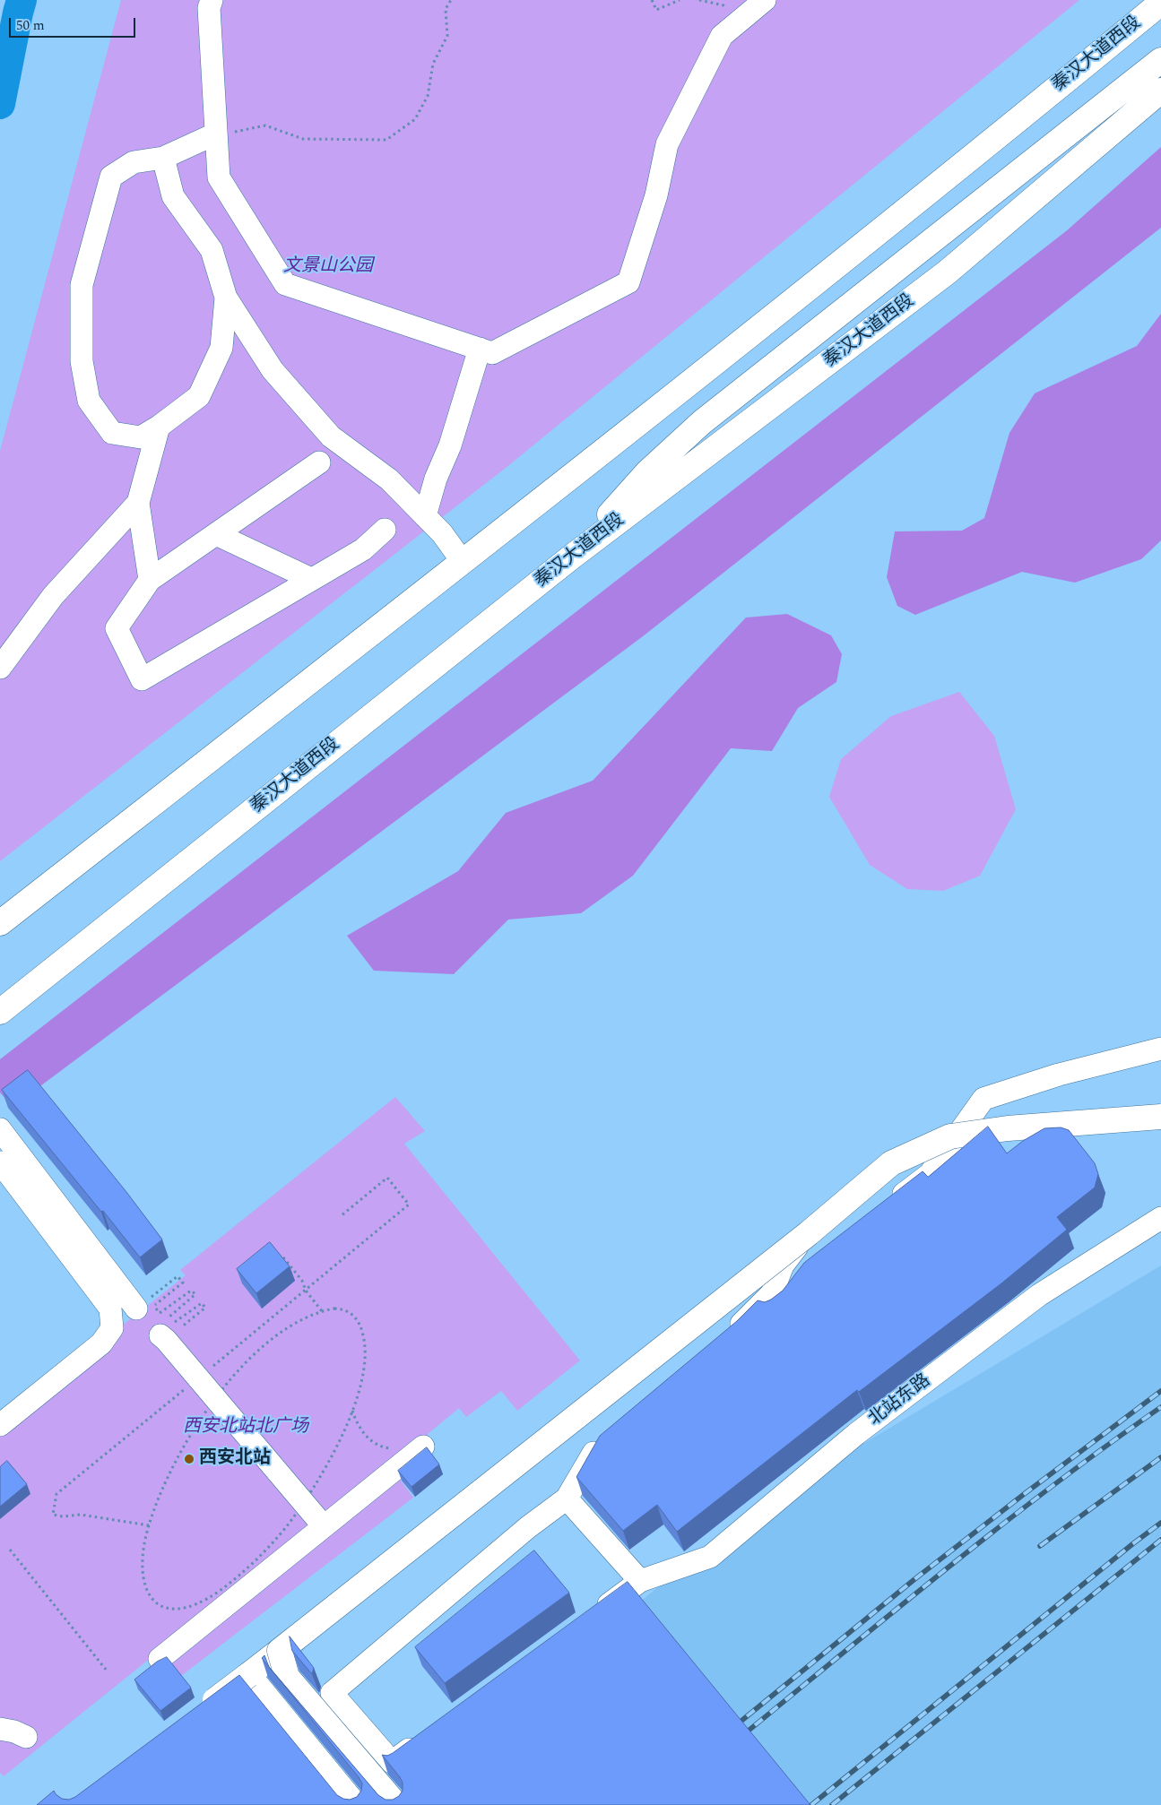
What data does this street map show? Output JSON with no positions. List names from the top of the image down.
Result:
{
  "streets": {
    "main road": ["秦汉大道西段"],
    "street": ["北站东路"]
  },
  "parks": ["文景山公园", "西安北站北广场"],
  "places": ["西安北站"],
  "scale_bar": "50 m"
}
